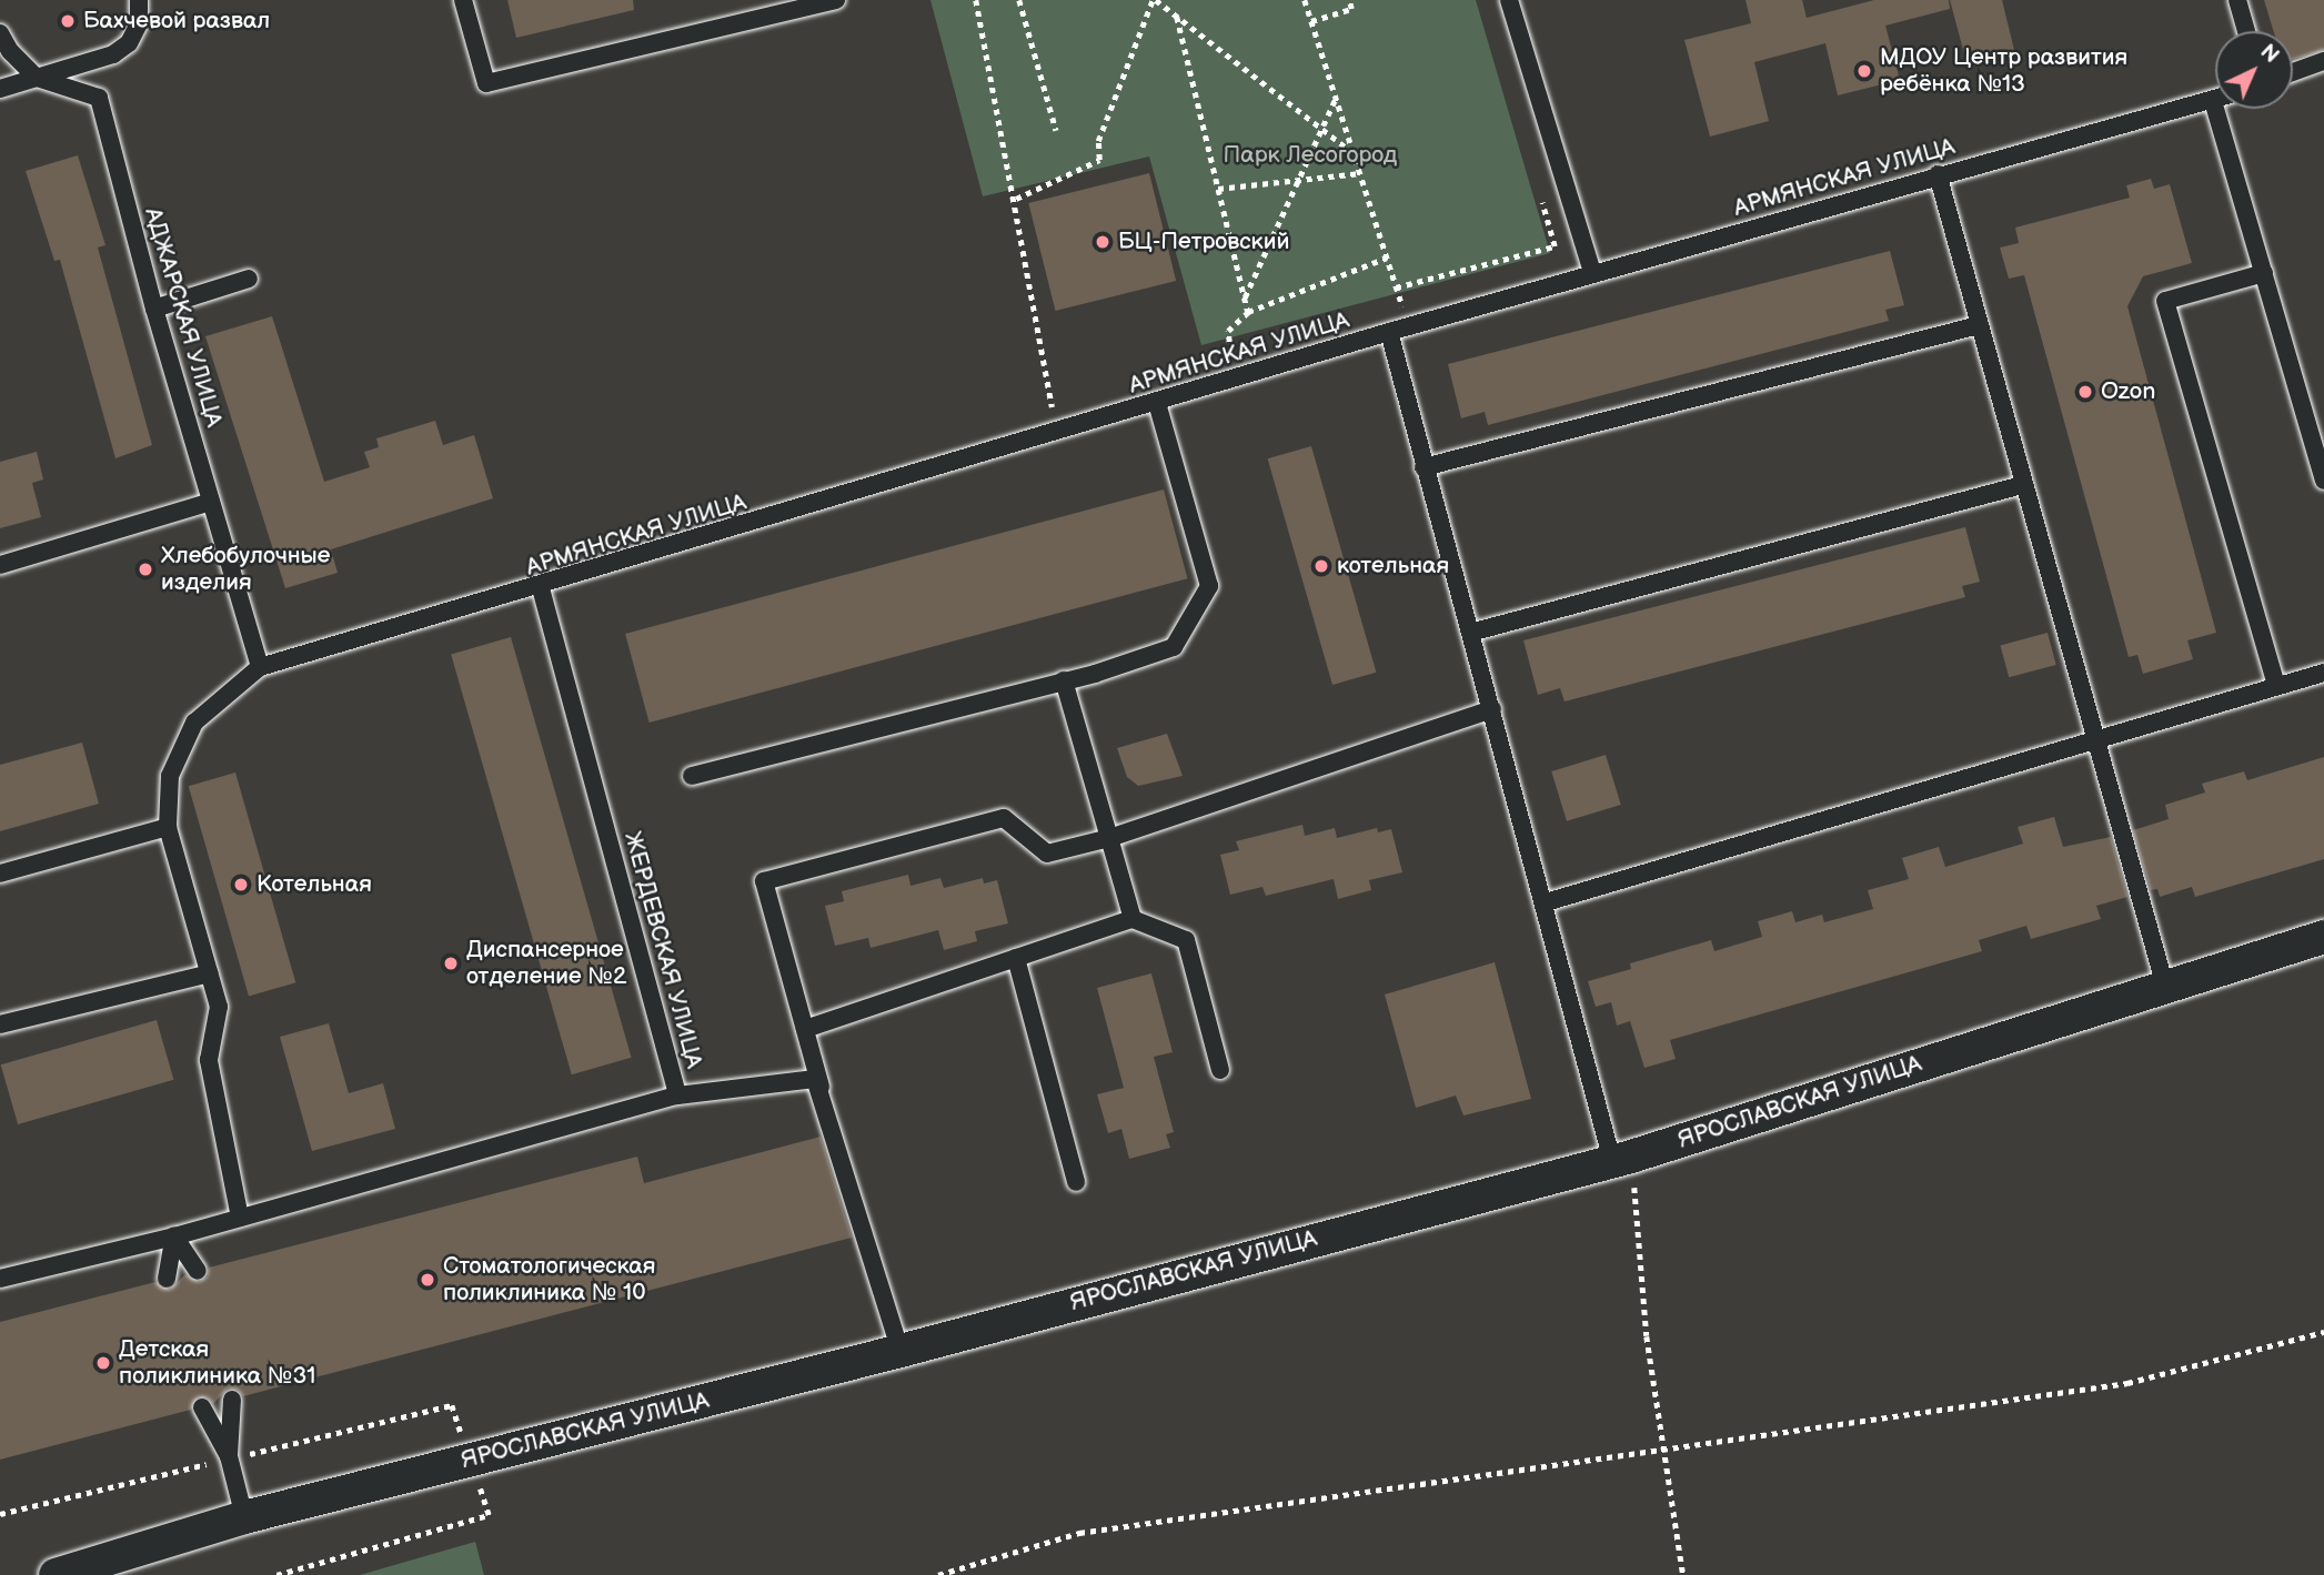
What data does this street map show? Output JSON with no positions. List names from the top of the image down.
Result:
{
  "streets": {
    "street": ["ЯРОСЛАВСКАЯ УЛИЦА"],
    "lane": ["АРМЯНСКАЯ УЛИЦА", "АДЖАРСКАЯ УЛИЦА", "ЖЕРДЕВСКАЯ УЛИЦА"]
  },
  "crossings": [
    ["АРМЯНСКАЯ УЛИЦА", "АДЖАРСКАЯ УЛИЦА"],
    ["АРМЯНСКАЯ УЛИЦА", "ЖЕРДЕВСКАЯ УЛИЦА"]
  ],
  "parks": ["Парк Лесогород"],
  "places": [
    "Бахчевой развал",
    "МДОУ Центр развития ребёнка №13",
    "БЦ-Петровский",
    "Ozon",
    "котельная",
    "Хлебобулочные изделия",
    "Котельная",
    "Диспансерное отделение №2",
    "Стоматологическая поликлиника № 10",
    "Детская поликлиника №31"
  ],
  "north": "top right"
}
